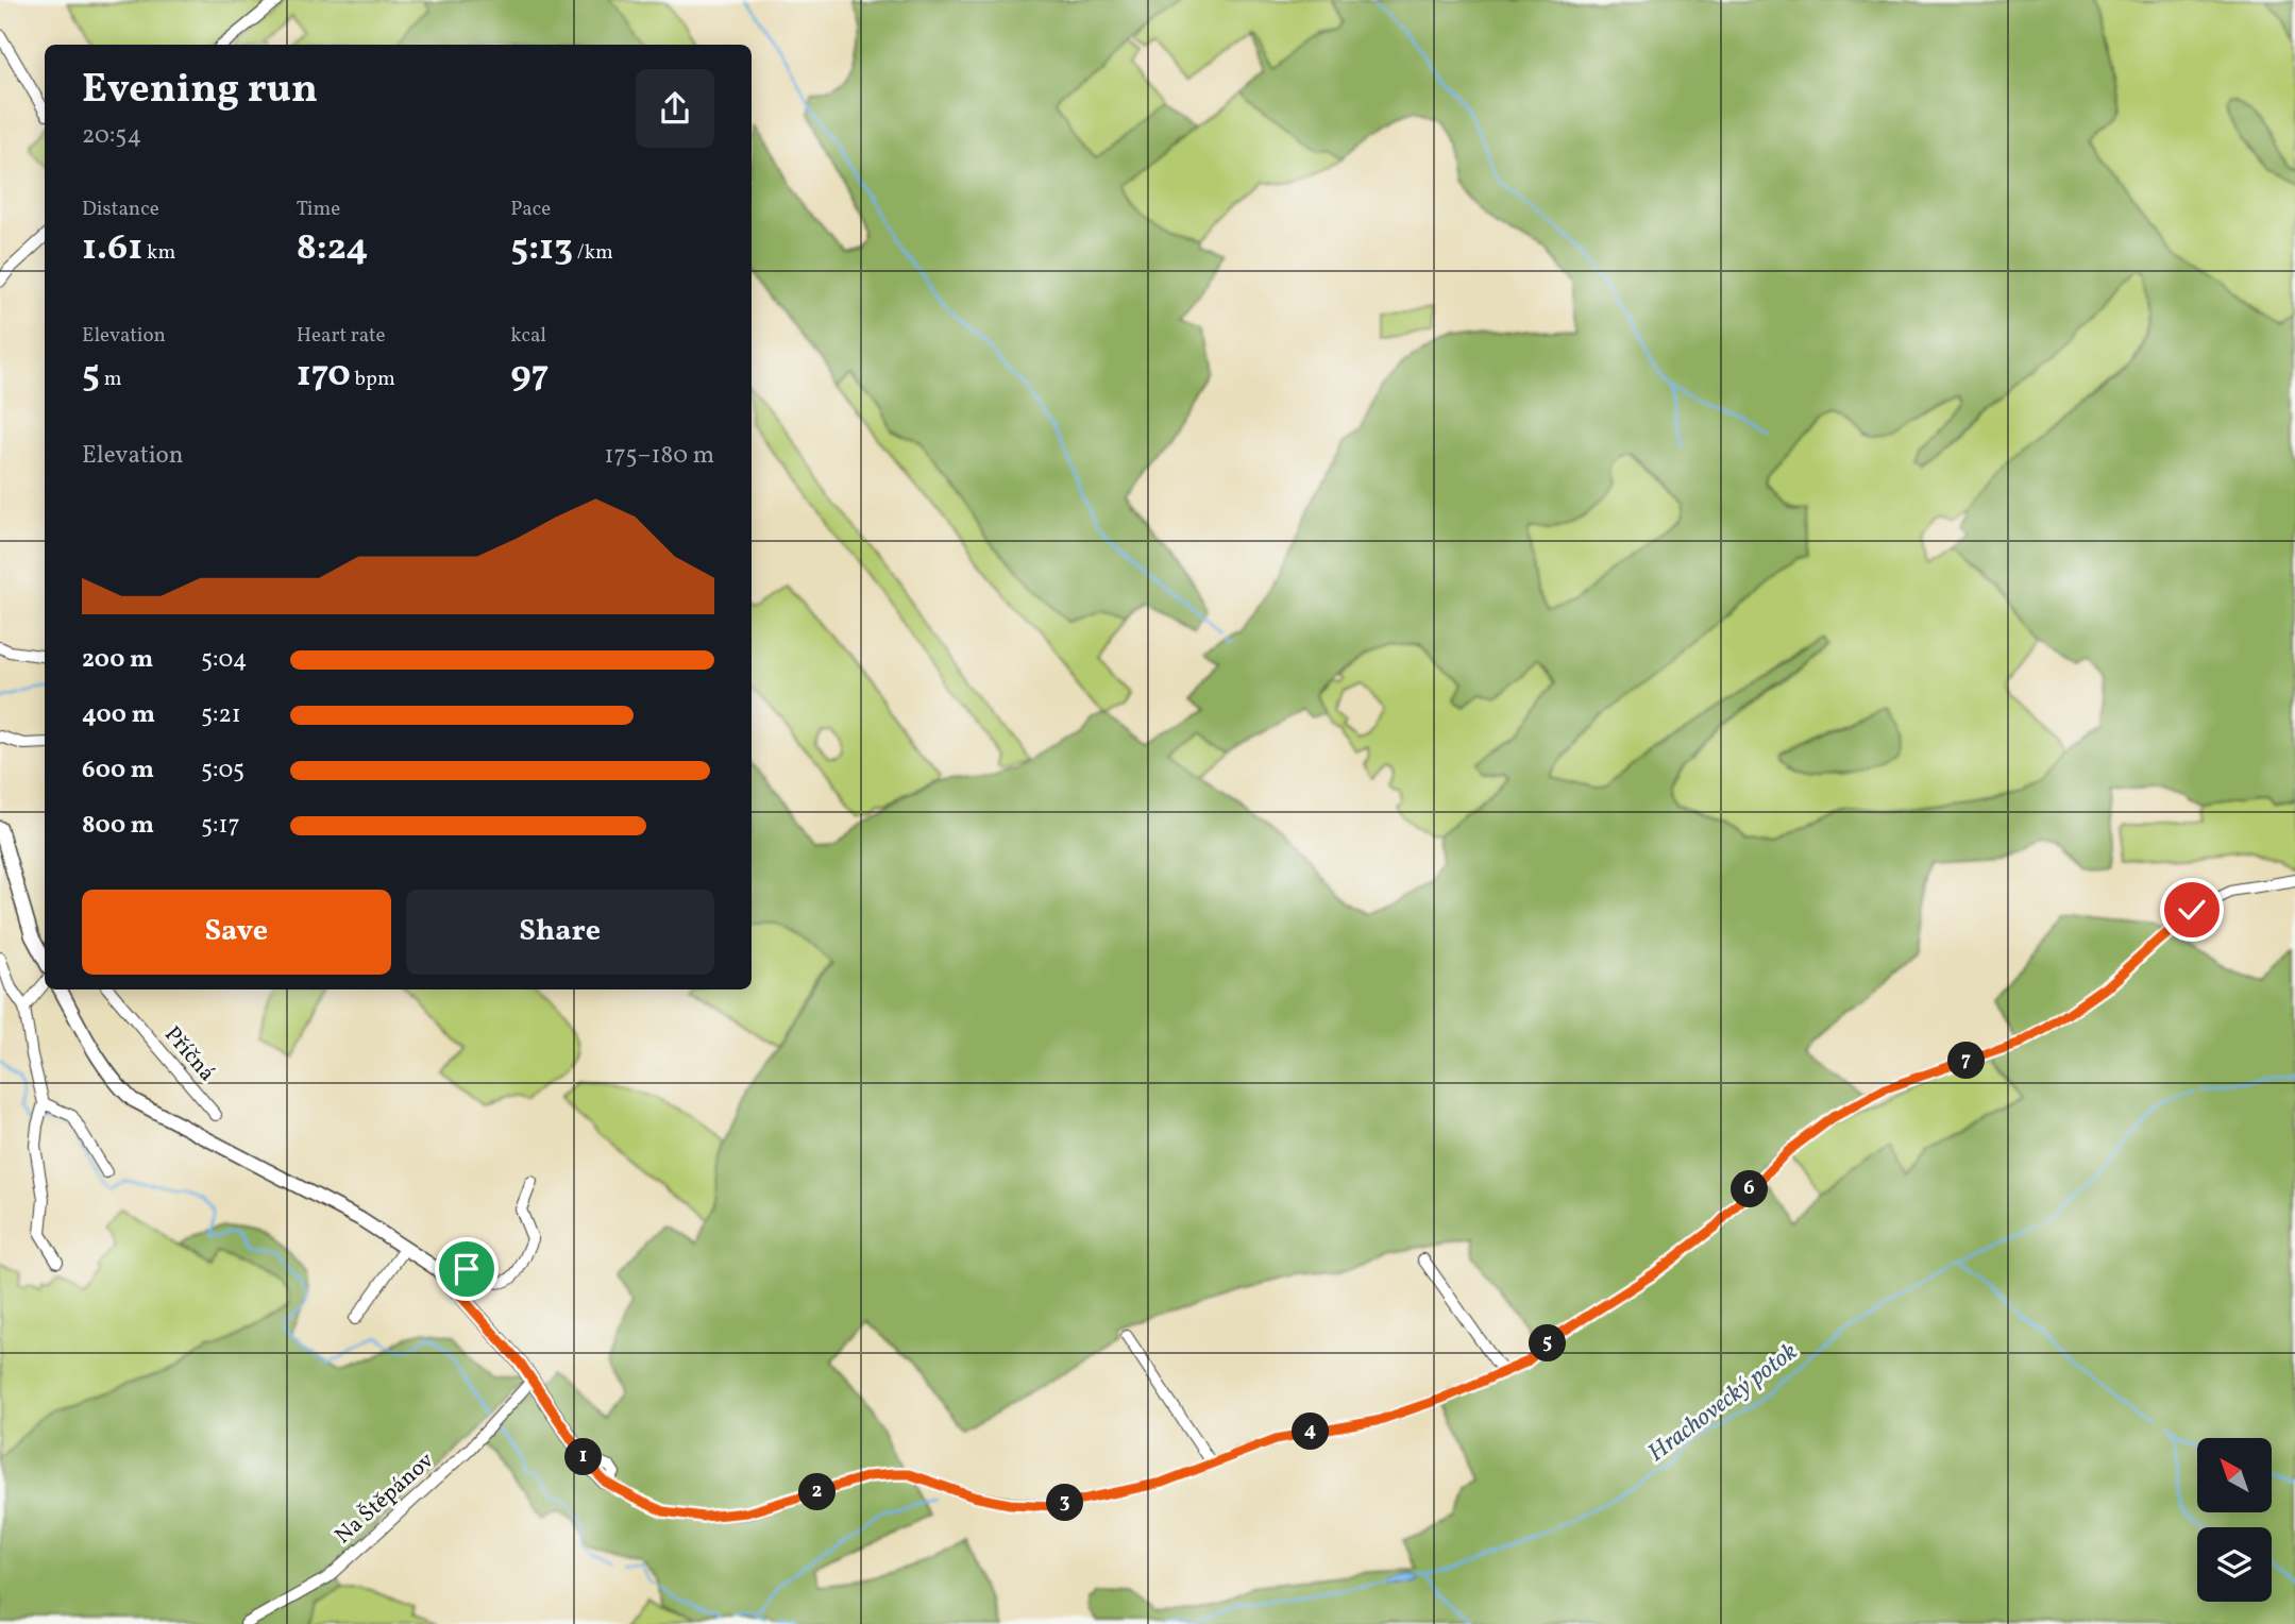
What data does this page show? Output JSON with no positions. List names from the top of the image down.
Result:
{
  "streets": {
    "street": ["Příčná", "Na Štěpánov"]
  },
  "water": ["Hrachovecký potok"],
  "north": "top left",
  "page": {
    "heading": ["Evening run", "20:54"],
    "stats": [
      ["Distance", "1.61 km"],
      ["Time", "8:24"],
      ["Pace", "5:13 /km"],
      ["Elevation", "5 m"],
      ["Heart rate", "170 bpm"],
      ["kcal", "97"]
    ],
    "chart": ["Elevation", "175–180 m"],
    "list": [
      {
        "name": "200 m",
        "note": "5:04"
      },
      {
        "name": "400 m",
        "note": "5:21"
      },
      {
        "name": "600 m",
        "note": "5:05"
      },
      {
        "name": "800 m",
        "note": "5:17"
      }
    ],
    "buttons": ["Save", "Share"],
    "pins": [
      "7",
      "6",
      "5",
      "4",
      "1",
      "2",
      "3"
    ]
  }
}
